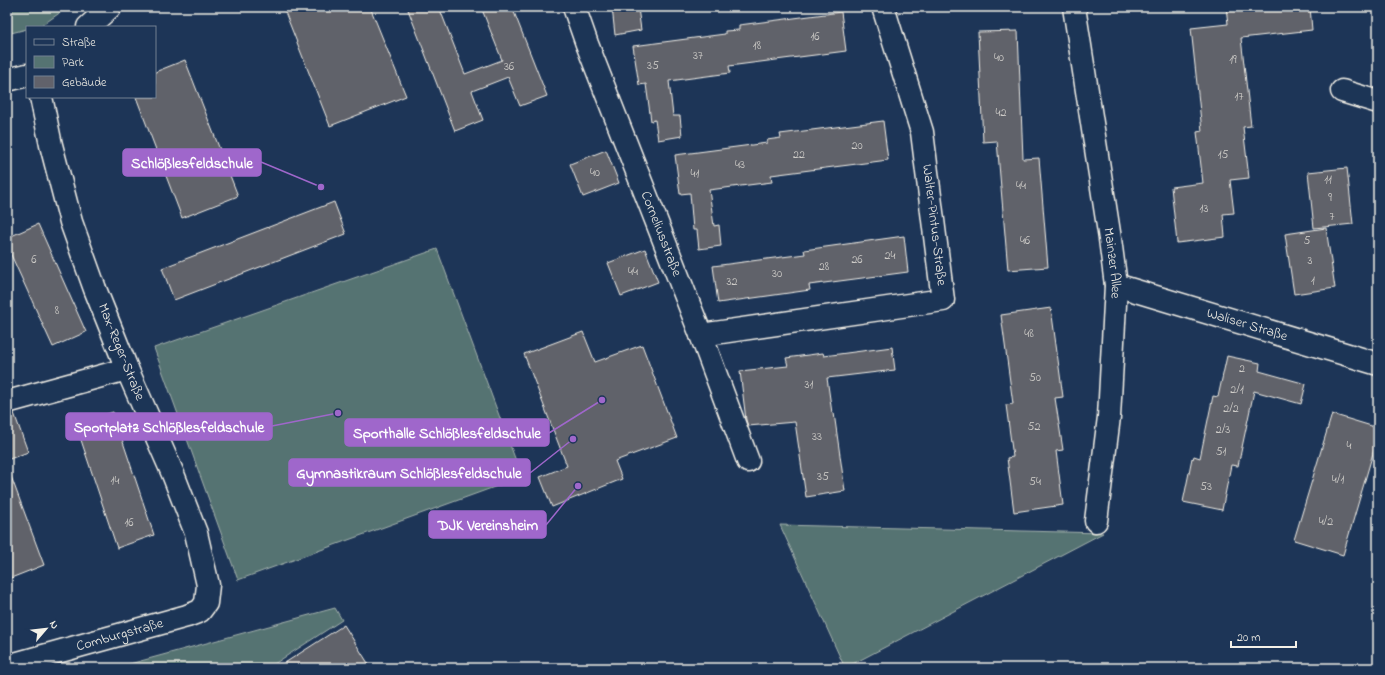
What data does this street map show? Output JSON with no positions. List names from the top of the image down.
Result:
{
  "streets": {
    "street": [
      "Walter-Pintus-Straße",
      "Corneliusstraße",
      "Mainzer Allee",
      "Waliser Straße",
      "Max-Reger-Straße",
      "Comburgstraße"
    ]
  },
  "crossings": [
    ["Walter-Pintus-Straße", "Corneliusstraße"],
    ["Mainzer Allee", "Waliser Straße"],
    ["Max-Reger-Straße", "Comburgstraße"]
  ],
  "places": [
    "Schlößlesfeldschule",
    "Sporthalle Schlößlesfeldschule",
    "Sportplatz Schlößlesfeldschule",
    "Gymnastikraum Schlößlesfeldschule",
    "DJK Vereinsheim"
  ],
  "house_numbers": [
    "16",
    "18",
    "37",
    "40",
    "19",
    "35",
    "36",
    "17",
    "42",
    "20",
    "22",
    "15",
    "43",
    "40",
    "41",
    "11",
    "44",
    "9",
    "13",
    "7",
    "46",
    "5",
    "24",
    "6",
    "26",
    "3",
    "28",
    "44",
    "30",
    "1",
    "32",
    "8",
    "48",
    "2",
    "50",
    "31",
    "2/1",
    "2/2",
    "52",
    "2/3",
    "33",
    "4",
    "51",
    "35",
    "4/1",
    "14",
    "54",
    "53",
    "4/2",
    "16"
  ],
  "legend": ["Straße", "Park", "Gebäude"],
  "scale_bar": "20 m",
  "north": "top right"
}
